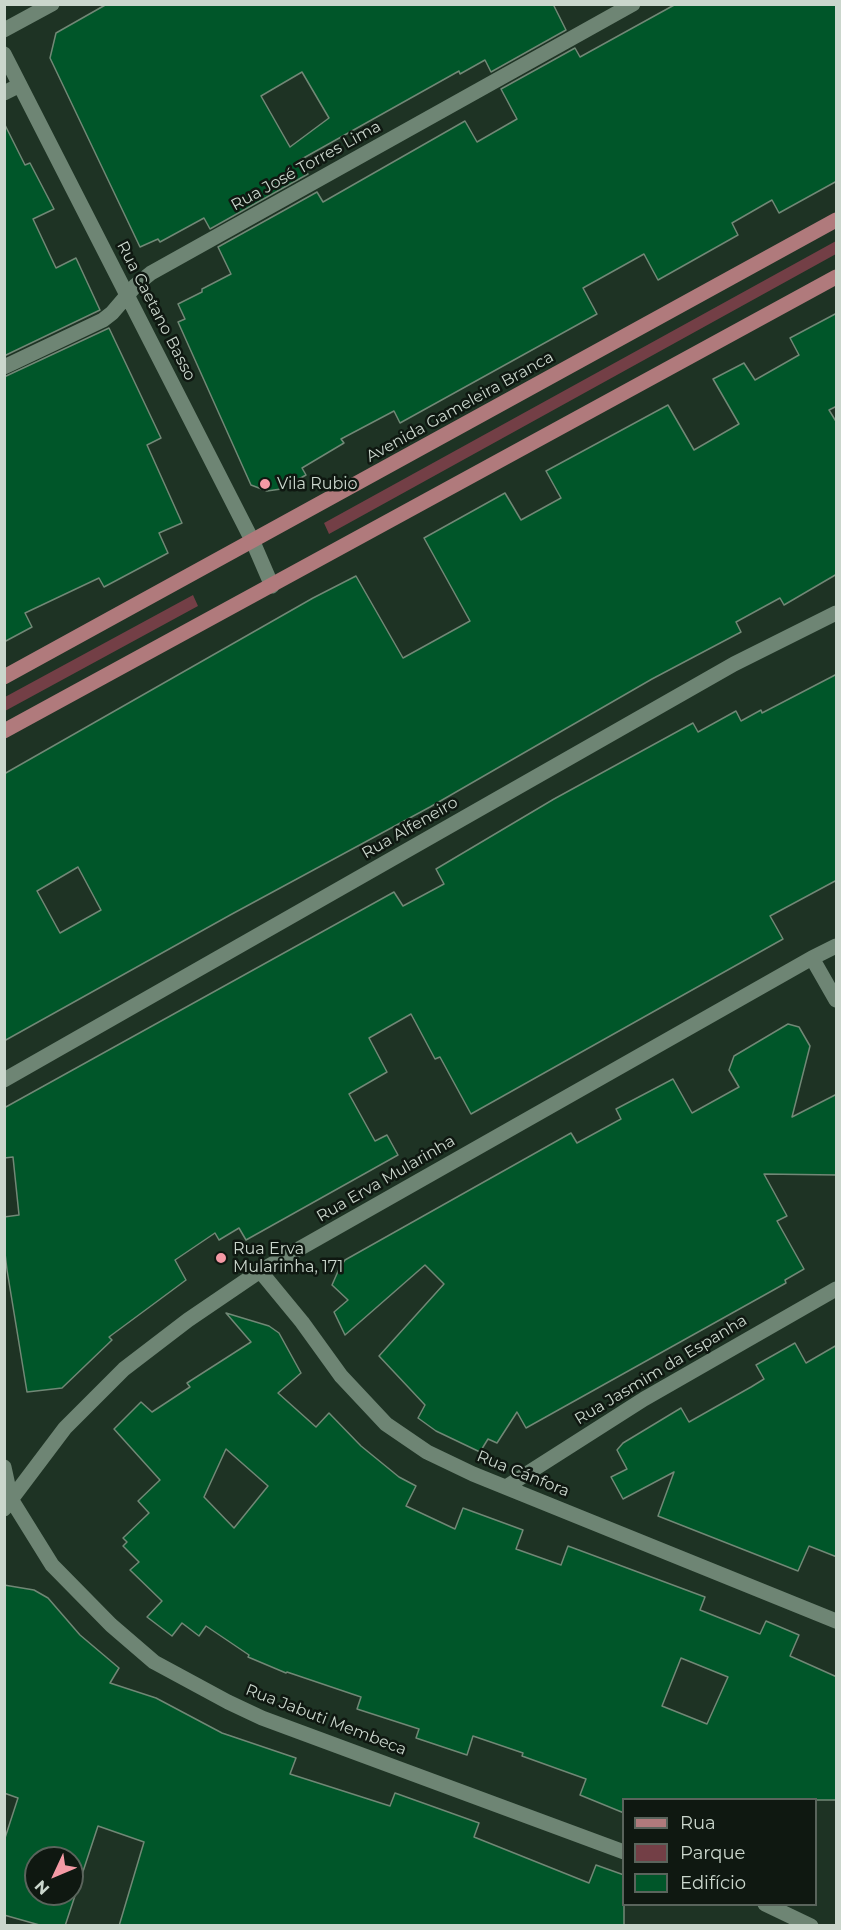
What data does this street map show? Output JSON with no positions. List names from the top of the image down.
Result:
{
  "streets": {
    "main road": ["Avenida Gameleira Branca"],
    "street": [
      "Rua José Torres Lima",
      "Rua Caetano Basso",
      "Rua Alfeneiro",
      "Rua Erva Mularinha",
      "Rua Jasmim da Espanha",
      "Rua Cánfora",
      "Rua Jabuti Membeca"
    ]
  },
  "crossings": [
    ["Rua José Torres Lima", "Rua Caetano Basso"],
    ["Rua Caetano Basso", "Avenida Gameleira Branca"],
    ["Rua Erva Mularinha", "Rua Cánfora"],
    ["Rua Erva Mularinha", "Rua Jabuti Membeca"],
    ["Rua Jasmim da Espanha", "Rua Cánfora"]
  ],
  "places": ["Vila Rubio", "Rua Erva Mularinha, 171"],
  "legend": ["Rua", "Parque", "Edifício"],
  "north": "bottom left"
}
